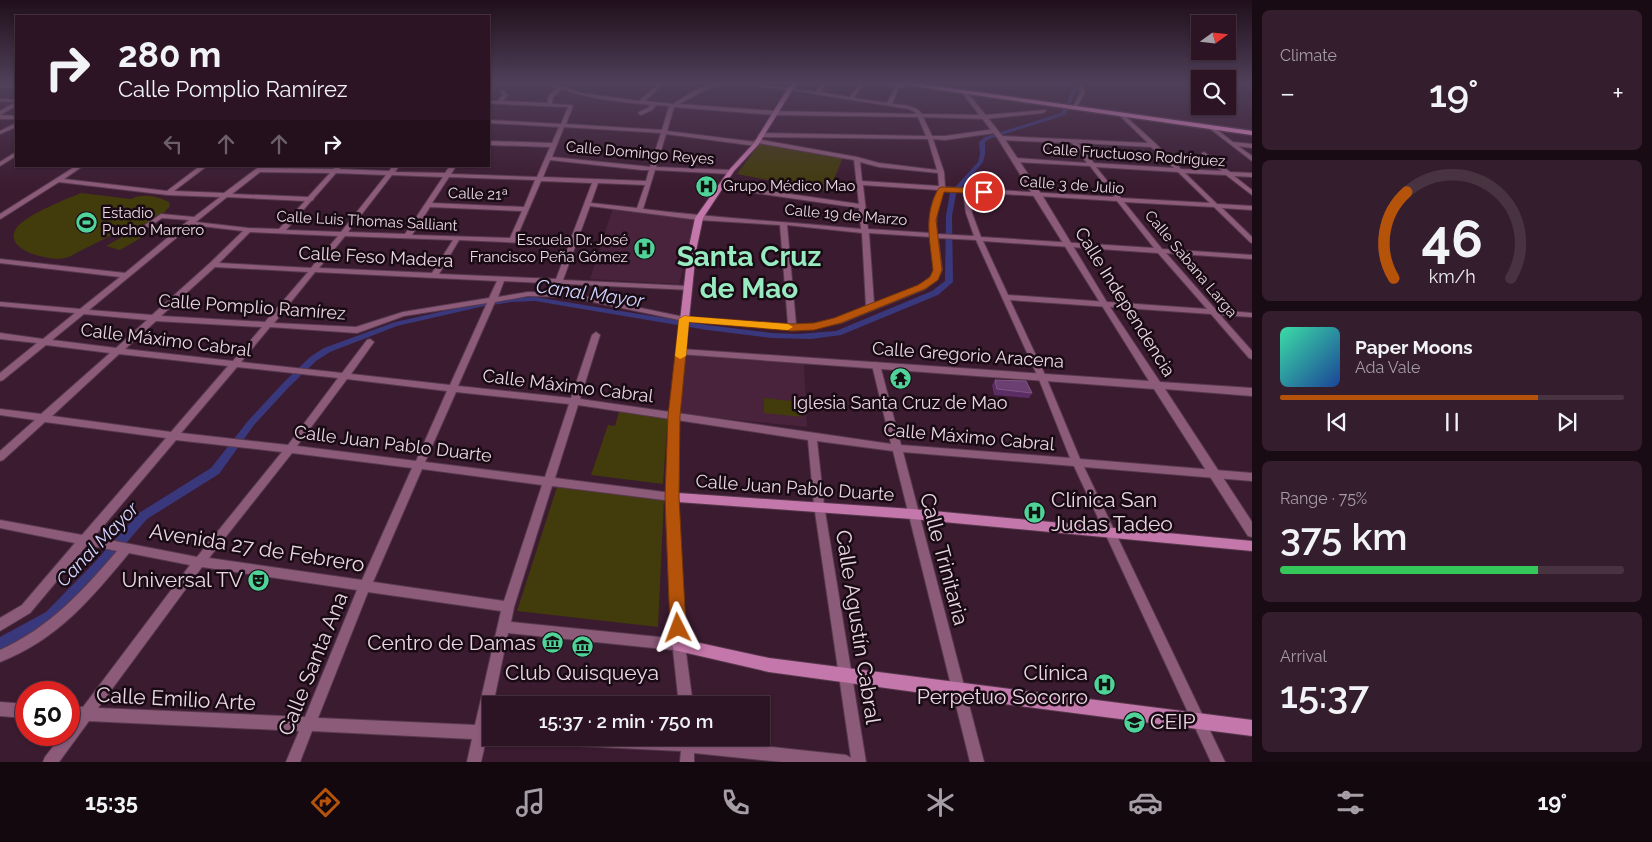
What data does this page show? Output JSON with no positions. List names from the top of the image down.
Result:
{
  "streets": {
    "main road": ["Calle Juan Pablo Duarte"],
    "street": [
      "Calle Domingo Reyes",
      "Calle Fructuoso Rodríguez",
      "Calle 3 de Julio",
      "Calle 21ª",
      "Calle 19 de Marzo",
      "Calle Luis Thomas Salliant",
      "Calle Feso Madera",
      "Calle Sabana Larga",
      "Calle Independencia",
      "Calle Pomplio Ramírez",
      "Calle Máximo Cabral",
      "Calle Gregorio Aracena",
      "Avenida 27 de Febrero",
      "Calle Trinitaria",
      "Calle Agustín Cabral",
      "Calle Santa Ana",
      "Calle Emilio Arte"
    ]
  },
  "crossings": [
    ["Calle Fructuoso Rodríguez", "Calle Sabana Larga"],
    ["Calle Fructuoso Rodríguez", "Calle Independencia"],
    ["Calle 3 de Julio", "Calle Sabana Larga"],
    ["Calle 3 de Julio", "Calle Independencia"],
    ["Calle 3 de Julio", "Calle Pomplio Ramírez"],
    ["Calle 19 de Marzo", "Calle Sabana Larga"],
    ["Calle 19 de Marzo", "Calle Independencia"],
    ["Calle 19 de Marzo", "Calle Pomplio Ramírez"],
    ["Calle Feso Madera", "Calle Santa Ana"],
    ["Calle Independencia", "Calle Máximo Cabral"],
    ["Calle Independencia", "Calle Gregorio Aracena"],
    ["Calle Pomplio Ramírez", "Calle Santa Ana"],
    ["Calle Máximo Cabral", "Calle Trinitaria"],
    ["Calle Máximo Cabral", "Calle Agustín Cabral"],
    ["Calle Máximo Cabral", "Calle Santa Ana"],
    ["Calle Gregorio Aracena", "Calle Trinitaria"],
    ["Calle Juan Pablo Duarte", "Calle Trinitaria"],
    ["Calle Juan Pablo Duarte", "Calle Agustín Cabral"],
    ["Calle Juan Pablo Duarte", "Calle Santa Ana"],
    ["Avenida 27 de Febrero", "Calle Santa Ana"],
    ["Calle Santa Ana", "Calle Emilio Arte"]
  ],
  "districts": ["Santa Cruz de Mao"],
  "water": ["Canal Mayor"],
  "places": {
    "hospital": [
      "Grupo Médico Mao",
      "Escuela Dr. José Francisco Peña Gómez",
      "Clínica San Judas Tadeo",
      "Clínica Perpetuo Socorro"
    ],
    "sports": ["Estadio Pucho Marrero"],
    "temple": ["Iglesia Santa Cruz de Mao"],
    "theatre": ["Universal TV"],
    "museum": ["Centro de Damas", "Club Quisqueya"],
    "school or university": ["CEIP"]
  },
  "north": "right",
  "page": {
    "tile": [
      "Climate",
      ["Range · 75%", "375 km"],
      ["Arrival", "15:37"]
    ],
    "turn": ["280 m", "Calle Pomplio Ramírez"],
    "heat": ["−", "19°", "+"],
    "song": ["Paper Moons", "Ada Vale"],
    "limit": "50",
    "trip": "15:37 · 2 min · 750 m",
    "tabs": ["15:35", "19°"],
    "gauge": ["46", "km/h"]
  }
}
